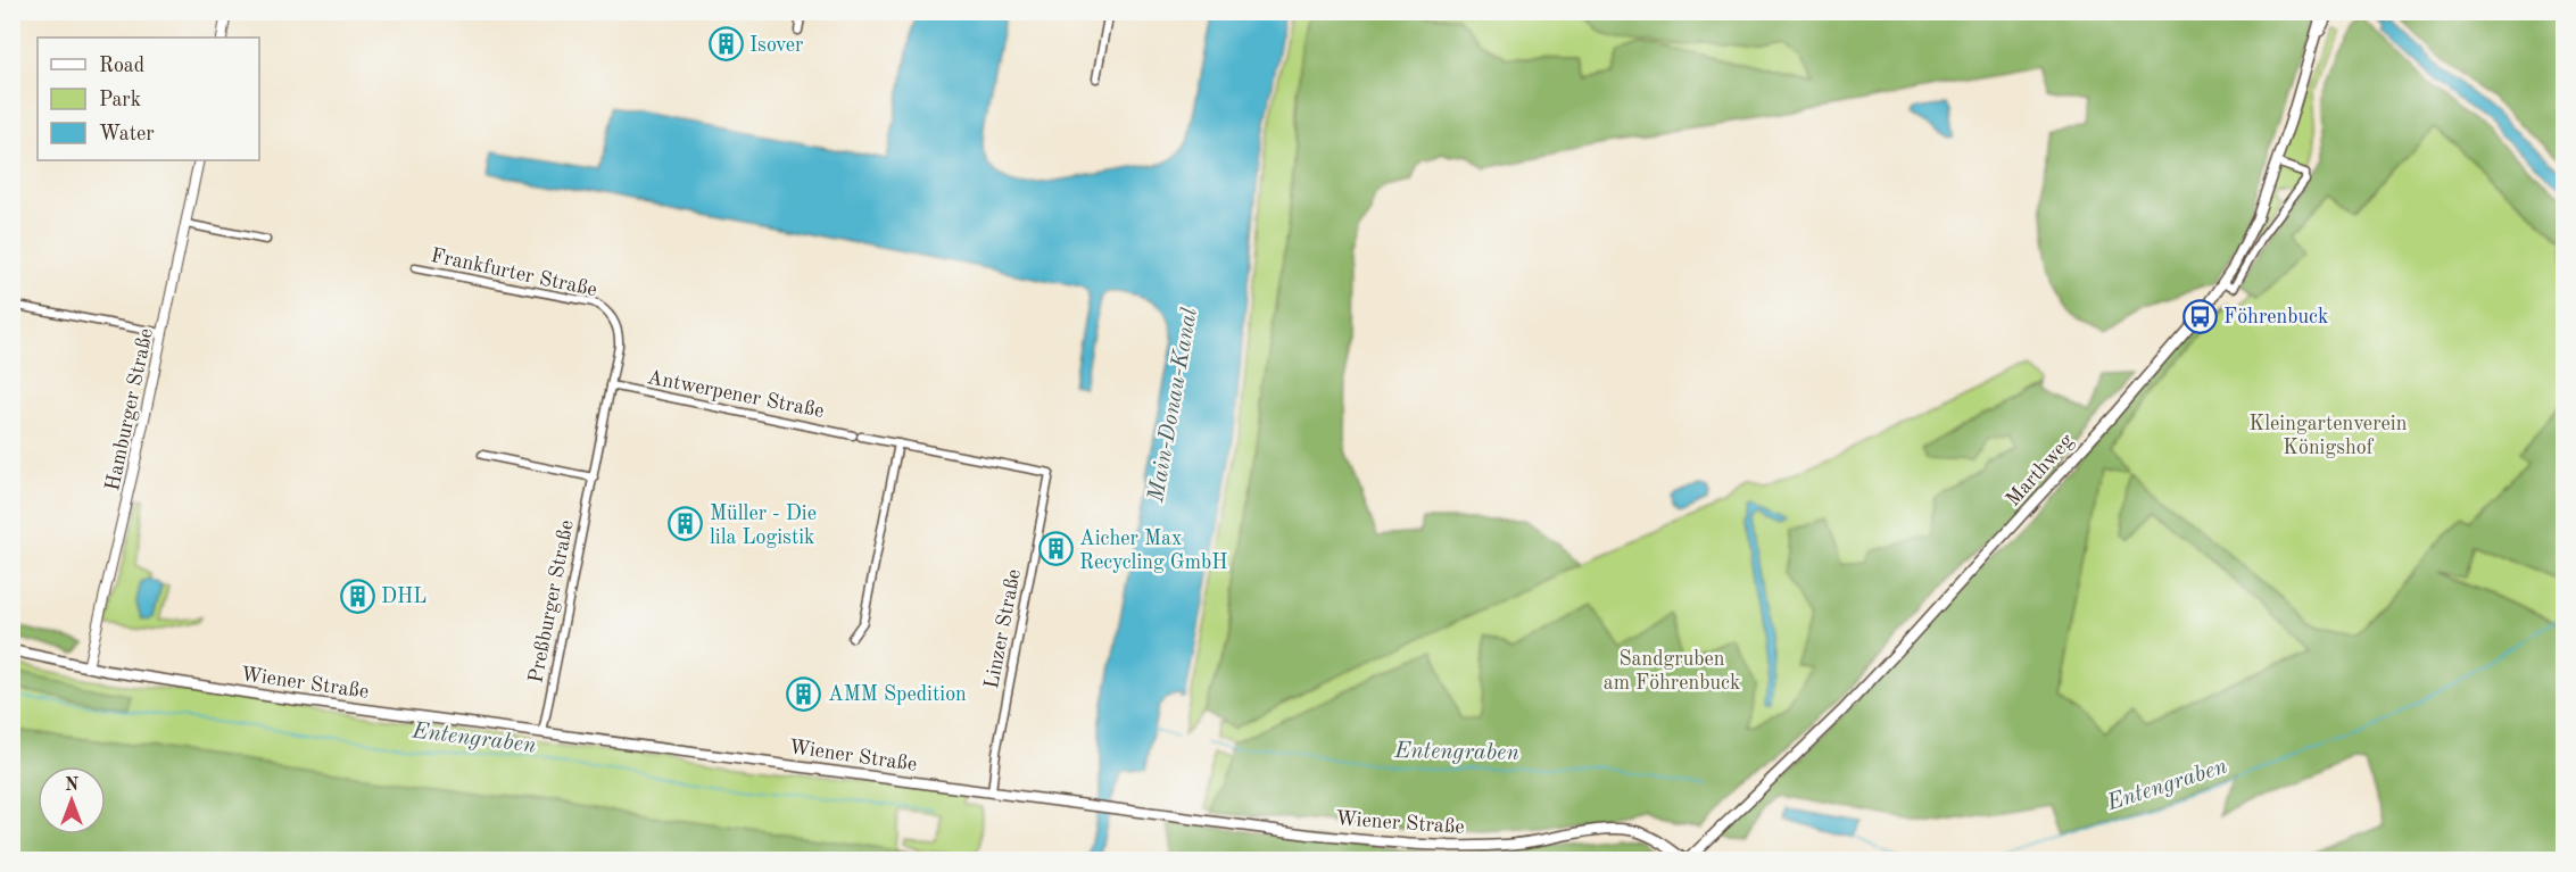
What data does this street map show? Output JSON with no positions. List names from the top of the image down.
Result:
{
  "streets": {
    "main road": ["Marthweg", "Wiener Straße"],
    "street": [
      "Frankfurter Straße",
      "Antwerpener Straße",
      "Hamburger Straße",
      "Preßburger Straße",
      "Linzer Straße"
    ]
  },
  "crossings": [
    ["Frankfurter Straße", "Preßburger Straße"],
    ["Antwerpener Straße", "Preßburger Straße"],
    ["Antwerpener Straße", "Linzer Straße"],
    ["Hamburger Straße", "Wiener Straße"],
    ["Marthweg", "Wiener Straße"],
    ["Preßburger Straße", "Wiener Straße"],
    ["Linzer Straße", "Wiener Straße"]
  ],
  "water": ["Main-Donau-Kanal", "Entengraben"],
  "parks": ["Kleingartenverein Königshof", "Sandgruben am Föhrenbuck"],
  "places": {
    "building": [
      "Isover",
      "Müller - Die lila Logistik",
      "Aicher Max Recycling GmbH",
      "DHL",
      "AMM Spedition"
    ],
    "bus stop": ["Föhrenbuck"]
  },
  "legend": ["Road", "Park", "Water"],
  "north": "top"
}
